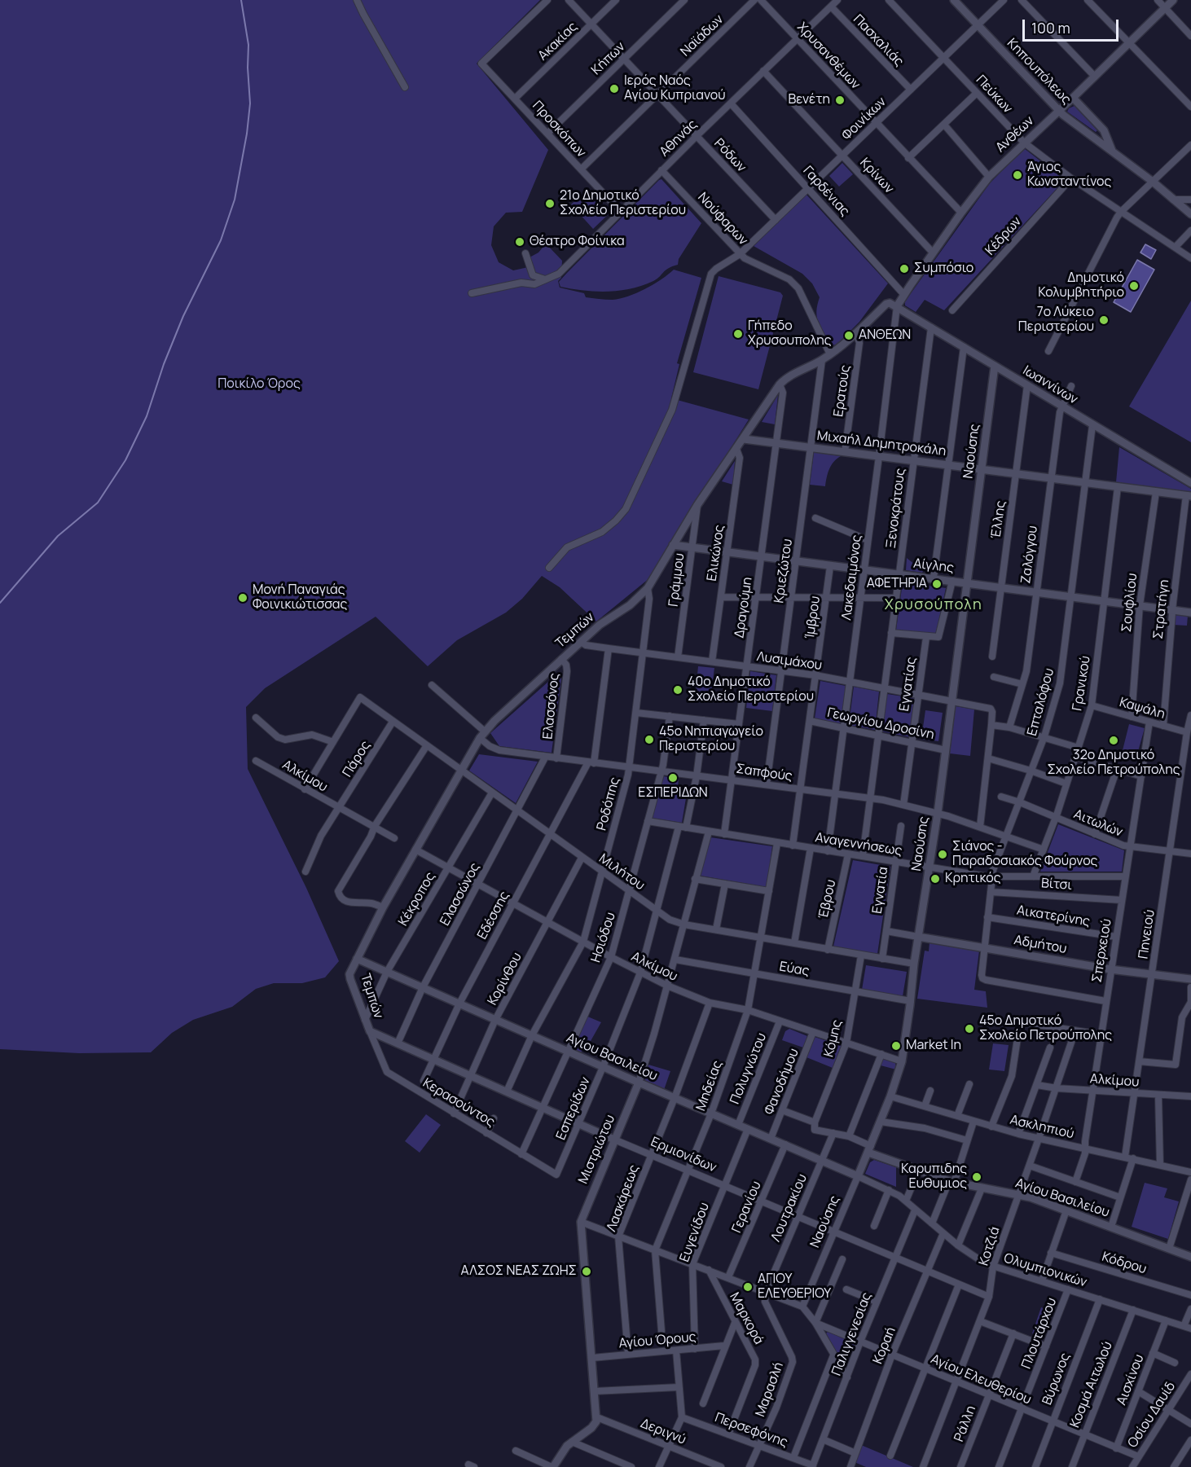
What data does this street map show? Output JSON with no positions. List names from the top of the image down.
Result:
{
  "streets": {
    "street": [
      "Ναϊάδων",
      "Πασχαλιάς",
      "Ακακίας",
      "Χρυσανθέμων",
      "Κήπων",
      "Κηπουπόλεως",
      "Πεύκων",
      "Φοινίκων",
      "Προσκόπων",
      "Ανθέων",
      "Αθηνάς",
      "Ρόδων",
      "Κρίνων",
      "Γαρδένιας",
      "Νούφαρων",
      "Κέδρων",
      "Ιωαννίνων",
      "Ερατούς",
      "Μιχαήλ Δημητροκάλη",
      "Ναούσης",
      "Ξενοκράτους",
      "Έλλης",
      "Ελικώνος",
      "Ζαλόγγου",
      "Αίγλης",
      "Κριεζώτου",
      "Λακεδαιμόνος",
      "Γράμμου",
      "Σουφλίου",
      "Δραγούμη",
      "Στρατήγη",
      "Ίμβρου",
      "Τεμπών",
      "Λυσιμάχου",
      "Γρανικού",
      "Εγνατίας",
      "Επταλόφου",
      "Ελασσόνος",
      "Καψάλη",
      "Γεωργίου Δροσίνη",
      "Πάρος",
      "Σαπφούς",
      "Αλκίμου",
      "Ροδόπης",
      "Αιτωλών",
      "Αναγεννήσεως",
      "Μιλήτου",
      "Βίτσι",
      "Εγνατία",
      "Ελασσώνος",
      "Κέκροπος",
      "Έβρου",
      "Εδέσσης",
      "Αικατερίνης",
      "Πηνειού",
      "Ησιόδου",
      "Αδμήτου",
      "Σπερχειού",
      "Εύας",
      "Κορίνθου",
      "Κόμης",
      "Αγίου Βασιλείου",
      "Πολυγνώτου",
      "Φανοδήμου",
      "Μηδείας",
      "Κερασούντος",
      "Εσπερίδων",
      "Ασκληπιού",
      "Μιστριώτου",
      "Ερμιονίδων",
      "Λασκάρεως",
      "Γερανίου",
      "Λουτρακίου",
      "Ευγενίδου",
      "Κοτζιά",
      "Κόδρου",
      "Ολυμπιονικών",
      "Μαρκορά",
      "Πλουτάρχου",
      "Παλιγγενεσίας",
      "Αγίου Όρους",
      "Κοραή",
      "Βύρωνος",
      "Αγίου Ελευθερίου",
      "Αισχίνου",
      "Κοσμά Αιτωλού",
      "Μαρασλή",
      "Οσίου Δαυίδ",
      "Ράλλη",
      "Περσεφόνης",
      "Δεριγνύ"
    ]
  },
  "crossings": [
    ["Ναϊάδων", "Προσκόπων"],
    ["Ναϊάδων", "Ρόδων"],
    ["Πασχαλιάς", "Φοινίκων"],
    ["Πασχαλιάς", "Αθηνάς"],
    ["Ακακίας", "Προσκόπων"],
    ["Ακακίας", "Ρόδων"],
    ["Χρυσανθέμων", "Φοινίκων"],
    ["Χρυσανθέμων", "Ανθέων"],
    ["Χρυσανθέμων", "Αθηνάς"],
    ["Κήπων", "Προσκόπων"],
    ["Κήπων", "Ρόδων"],
    ["Κηπουπόλεως", "Φοινίκων"],
    ["Κηπουπόλεως", "Ανθέων"],
    ["Πεύκων", "Φοινίκων"],
    ["Πεύκων", "Ανθέων"],
    ["Πεύκων", "Κέδρων"],
    ["Φοινίκων", "Ρόδων"],
    ["Φοινίκων", "Κρίνων"],
    ["Φοινίκων", "Γαρδένιας"],
    ["Φοινίκων", "Νούφαρων"],
    ["Προσκόπων", "Αθηνάς"],
    ["Ανθέων", "Κρίνων"],
    ["Ανθέων", "Γαρδένιας"],
    ["Ανθέων", "Ιωαννίνων"],
    ["Ανθέων", "Λακεδαιμόνος"],
    ["Ανθέων", "Τεμπών"],
    ["Αθηνάς", "Ρόδων"],
    ["Αθηνάς", "Κρίνων"],
    ["Αθηνάς", "Γαρδένιας"],
    ["Αθηνάς", "Νούφαρων"],
    ["Νούφαρων", "Τεμπών"],
    ["Ιωαννίνων", "Ναούσης"],
    ["Ιωαννίνων", "Ξενοκράτους"],
    ["Ιωαννίνων", "Έλλης"],
    ["Ιωαννίνων", "Ζαλόγγου"],
    ["Ιωαννίνων", "Λακεδαιμόνος"],
    ["Ιωαννίνων", "Τεμπών"],
    ["Ιωαννίνων", "Επταλόφου"],
    ["Ερατούς", "Μιχαήλ Δημητροκάλη"],
    ["Ερατούς", "Τεμπών"],
    ["Μιχαήλ Δημητροκάλη", "Ναούσης"],
    ["Μιχαήλ Δημητροκάλη", "Ξενοκράτους"],
    ["Μιχαήλ Δημητροκάλη", "Έλλης"],
    ["Μιχαήλ Δημητροκάλη", "Ζαλόγγου"],
    ["Μιχαήλ Δημητροκάλη", "Κριεζώτου"],
    ["Μιχαήλ Δημητροκάλη", "Λακεδαιμόνος"],
    ["Μιχαήλ Δημητροκάλη", "Σουφλίου"],
    ["Μιχαήλ Δημητροκάλη", "Δραγούμη"],
    ["Μιχαήλ Δημητροκάλη", "Στρατήγη"],
    ["Μιχαήλ Δημητροκάλη", "Τεμπών"],
    ["Μιχαήλ Δημητροκάλη", "Γρανικού"],
    ["Μιχαήλ Δημητροκάλη", "Επταλόφου"],
    ["Ναούσης", "Αίγλης"],
    ["Ναούσης", "Λυσιμάχου"],
    ["Ναούσης", "Γεωργίου Δροσίνη"],
    ["Ναούσης", "Σαπφούς"],
    ["Ναούσης", "Αλκίμου"],
    ["Ναούσης", "Αναγεννήσεως"],
    ["Ναούσης", "Μιλήτου"],
    ["Ναούσης", "Αδμήτου"],
    ["Ναούσης", "Εύας"],
    ["Ναούσης", "Αγίου Βασιλείου"],
    ["Ναούσης", "Ασκληπιού"],
    ["Ναούσης", "Ερμιονίδων"],
    ["Ναούσης", "Ολυμπιονικών"],
    ["Ναούσης", "Αγίου Ελευθερίου"],
    ["Ξενοκράτους", "Αίγλης"],
    ["Ξενοκράτους", "Λυσιμάχου"],
    ["Ξενοκράτους", "Γεωργίου Δροσίνη"],
    ["Ξενοκράτους", "Σαπφούς"],
    ["Ξενοκράτους", "Αναγεννήσεως"],
    ["Έλλης", "Αίγλης"],
    ["Ελικώνος", "Αίγλης"],
    ["Ελικώνος", "Τεμπών"],
    ["Ελικώνος", "Λυσιμάχου"],
    ["Ζαλόγγου", "Αίγλης"],
    ["Αίγλης", "Κριεζώτου"],
    ["Αίγλης", "Λακεδαιμόνος"],
    ["Αίγλης", "Γράμμου"],
    ["Αίγλης", "Σουφλίου"],
    ["Αίγλης", "Δραγούμη"],
    ["Αίγλης", "Στρατήγη"],
    ["Αίγλης", "Ίμβρου"],
    ["Αίγλης", "Τεμπών"],
    ["Αίγλης", "Γρανικού"],
    ["Αίγλης", "Επταλόφου"],
    ["Κριεζώτου", "Τεμπών"],
    ["Κριεζώτου", "Λυσιμάχου"],
    ["Κριεζώτου", "Σαπφούς"],
    ["Λακεδαιμόνος", "Τεμπών"],
    ["Λακεδαιμόνος", "Λυσιμάχου"],
    ["Λακεδαιμόνος", "Γεωργίου Δροσίνη"],
    ["Λακεδαιμόνος", "Σαπφούς"],
    ["Λακεδαιμόνος", "Αναγεννήσεως"],
    ["Γράμμου", "Τεμπών"],
    ["Γράμμου", "Λυσιμάχου"],
    ["Σουφλίου", "Καψάλη"],
    ["Δραγούμη", "Τεμπών"],
    ["Δραγούμη", "Λυσιμάχου"],
    ["Δραγούμη", "Σαπφούς"],
    ["Δραγούμη", "Αναγεννήσεως"],
    ["Στρατήγη", "Καψάλη"],
    ["Ίμβρου", "Λυσιμάχου"],
    ["Ίμβρου", "Γεωργίου Δροσίνη"],
    ["Ίμβρου", "Σαπφούς"],
    ["Ίμβρου", "Αναγεννήσεως"],
    ["Τεμπών", "Λυσιμάχου"],
    ["Τεμπών", "Ελασσόνος"],
    ["Τεμπών", "Σαπφούς"],
    ["Τεμπών", "Αλκίμου"],
    ["Τεμπών", "Ροδόπης"],
    ["Τεμπών", "Μιλήτου"],
    ["Τεμπών", "Κέκροπος"],
    ["Τεμπών", "Αγίου Βασιλείου"],
    ["Τεμπών", "Κερασούντος"],
    ["Τεμπών", "Ερμιονίδων"],
    ["Λυσιμάχου", "Εγνατίας"],
    ["Λυσιμάχου", "Ροδόπης"],
    ["Λυσιμάχου", "Εδέσσης"],
    ["Γρανικού", "Καψάλη"],
    ["Γρανικού", "Σαπφούς"],
    ["Γρανικού", "Αιτωλών"],
    ["Γρανικού", "Αναγεννήσεως"],
    ["Εγνατίας", "Γεωργίου Δροσίνη"],
    ["Εγνατίας", "Σαπφούς"],
    ["Επταλόφου", "Σαπφούς"],
    ["Επταλόφου", "Αιτωλών"],
    ["Επταλόφου", "Αναγεννήσεως"],
    ["Επταλόφου", "Βίτσι"],
    ["Επταλόφου", "Αικατερίνης"],
    ["Επταλόφου", "Αδμήτου"],
    ["Επταλόφου", "Σπερχειού"],
    ["Ελασσόνος", "Σαπφούς"],
    ["Καψάλη", "Πηνειού"],
    ["Καψάλη", "Σπερχειού"],
    ["Πάρος", "Αλκίμου"],
    ["Πάρος", "Μιλήτου"],
    ["Σαπφούς", "Ροδόπης"],
    ["Σαπφούς", "Ελασσώνος"],
    ["Σαπφούς", "Εδέσσης"],
    ["Σαπφούς", "Ησιόδου"],
    ["Αλκίμου", "Ροδόπης"],
    ["Αλκίμου", "Ελασσώνος"],
    ["Αλκίμου", "Κέκροπος"],
    ["Αλκίμου", "Εδέσσης"],
    ["Αλκίμου", "Πηνειού"],
    ["Αλκίμου", "Ησιόδου"],
    ["Αλκίμου", "Σπερχειού"],
    ["Αλκίμου", "Κορίνθου"],
    ["Αλκίμου", "Κόμης"],
    ["Αλκίμου", "Πολυγνώτου"],
    ["Αλκίμου", "Φανοδήμου"],
    ["Αλκίμου", "Μηδείας"],
    ["Αλκίμου", "Εσπερίδων"],
    ["Αλκίμου", "Μιστριώτου"],
    ["Αλκίμου", "Λασκάρεως"],
    ["Αλκίμου", "Κοτζιά"],
    ["Ροδόπης", "Μιλήτου"],
    ["Ροδόπης", "Αγίου Βασιλείου"],
    ["Ροδόπης", "Ερμιονίδων"],
    ["Αιτωλών", "Πηνειού"],
    ["Αιτωλών", "Σπερχειού"],
    ["Αναγεννήσεως", "Εγνατία"],
    ["Αναγεννήσεως", "Έβρου"],
    ["Αναγεννήσεως", "Ησιόδου"],
    ["Αναγεννήσεως", "Σπερχειού"],
    ["Αναγεννήσεως", "Μηδείας"],
    ["Αναγεννήσεως", "Εσπερίδων"],
    ["Αναγεννήσεως", "Μιστριώτου"],
    ["Μιλήτου", "Εγνατία"],
    ["Μιλήτου", "Ελασσώνος"],
    ["Μιλήτου", "Κέκροπος"],
    ["Μιλήτου", "Έβρου"],
    ["Μιλήτου", "Εδέσσης"],
    ["Μιλήτου", "Ησιόδου"],
    ["Μιλήτου", "Κορίνθου"],
    ["Μιλήτου", "Κόμης"],
    ["Μιλήτου", "Μηδείας"],
    ["Μιλήτου", "Εσπερίδων"],
    ["Μιλήτου", "Μιστριώτου"],
    ["Βίτσι", "Σπερχειού"],
    ["Εγνατία", "Αδμήτου"],
    ["Ελασσώνος", "Αγίου Βασιλείου"],
    ["Ελασσώνος", "Ερμιονίδων"],
    ["Κέκροπος", "Αγίου Βασιλείου"],
    ["Εδέσσης", "Αγίου Βασιλείου"],
    ["Εδέσσης", "Ερμιονίδων"],
    ["Αικατερίνης", "Σπερχειού"],
    ["Πηνειού", "Αδμήτου"],
    ["Πηνειού", "Ασκληπιού"],
    ["Ησιόδου", "Αγίου Βασιλείου"],
    ["Ησιόδου", "Κερασούντος"],
    ["Ησιόδου", "Ερμιονίδων"],
    ["Αδμήτου", "Σπερχειού"],
    ["Σπερχειού", "Ασκληπιού"],
    ["Εύας", "Κόμης"],
    ["Εύας", "Μηδείας"],
    ["Εύας", "Μιστριώτου"],
    ["Κορίνθου", "Αγίου Βασιλείου"],
    ["Κορίνθου", "Κερασούντος"],
    ["Κορίνθου", "Ερμιονίδων"],
    ["Αγίου Βασιλείου", "Πολυγνώτου"],
    ["Αγίου Βασιλείου", "Φανοδήμου"],
    ["Αγίου Βασιλείου", "Μηδείας"],
    ["Αγίου Βασιλείου", "Εσπερίδων"],
    ["Αγίου Βασιλείου", "Μιστριώτου"],
    ["Αγίου Βασιλείου", "Λασκάρεως"],
    ["Αγίου Βασιλείου", "Γερανίου"],
    ["Αγίου Βασιλείου", "Λουτρακίου"],
    ["Αγίου Βασιλείου", "Ευγενίδου"],
    ["Αγίου Βασιλείου", "Κοτζιά"],
    ["Αγίου Βασιλείου", "Ολυμπιονικών"],
    ["Μηδείας", "Ερμιονίδων"],
    ["Μηδείας", "Αγίου Ελευθερίου"],
    ["Κερασούντος", "Εσπερίδων"],
    ["Κερασούντος", "Ερμιονίδων"],
    ["Εσπερίδων", "Ερμιονίδων"],
    ["Ασκληπιού", "Κοτζιά"],
    ["Μιστριώτου", "Ερμιονίδων"],
    ["Μιστριώτου", "Αγίου Όρους"],
    ["Μιστριώτου", "Αγίου Ελευθερίου"],
    ["Μιστριώτου", "Δεριγνύ"],
    ["Ερμιονίδων", "Λασκάρεως"],
    ["Ερμιονίδων", "Γερανίου"],
    ["Ερμιονίδων", "Λουτρακίου"],
    ["Ερμιονίδων", "Ευγενίδου"],
    ["Ερμιονίδων", "Κοτζιά"],
    ["Ερμιονίδων", "Παλιγγενεσίας"],
    ["Ερμιονίδων", "Κοραή"],
    ["Λασκάρεως", "Αγίου Όρους"],
    ["Λασκάρεως", "Αγίου Ελευθερίου"],
    ["Γερανίου", "Αγίου Ελευθερίου"],
    ["Λουτρακίου", "Αγίου Ελευθερίου"],
    ["Λουτρακίου", "Μαρασλή"],
    ["Ευγενίδου", "Αγίου Όρους"],
    ["Ευγενίδου", "Αγίου Ελευθερίου"],
    ["Κοτζιά", "Ολυμπιονικών"],
    ["Κοτζιά", "Αγίου Ελευθερίου"],
    ["Ολυμπιονικών", "Πλουτάρχου"],
    ["Ολυμπιονικών", "Παλιγγενεσίας"],
    ["Ολυμπιονικών", "Κοραή"],
    ["Ολυμπιονικών", "Βύρωνος"],
    ["Ολυμπιονικών", "Αισχίνου"],
    ["Ολυμπιονικών", "Κοσμά Αιτωλού"],
    ["Μαρκορά", "Αγίου Ελευθερίου"],
    ["Μαρκορά", "Περσεφόνης"],
    ["Πλουτάρχου", "Αγίου Ελευθερίου"],
    ["Παλιγγενεσίας", "Αγίου Ελευθερίου"],
    ["Παλιγγενεσίας", "Περσεφόνης"],
    ["Κοραή", "Αγίου Ελευθερίου"],
    ["Βύρωνος", "Αγίου Ελευθερίου"],
    ["Αγίου Ελευθερίου", "Αισχίνου"],
    ["Αγίου Ελευθερίου", "Κοσμά Αιτωλού"],
    ["Αγίου Ελευθερίου", "Μαρασλή"],
    ["Αγίου Ελευθερίου", "Οσίου Δαυίδ"],
    ["Αγίου Ελευθερίου", "Ράλλη"],
    ["Μαρασλή", "Περσεφόνης"]
  ],
  "districts": ["Χρυσούπολη"],
  "parks": ["Ποικίλο Όρος"],
  "places": [
    "Ιερός Ναός Αγίου Κυπριανού",
    "Βενέτη",
    "Άγιος Κωνσταντίνος",
    "21ο Δημοτικό Σχολείο Περιστερίου",
    "Θέατρο Φοίνικα",
    "Συμπόσιο",
    "Δημοτικό Κολυμβητήριο",
    "7ο Λύκειο Περιστερίου",
    "Γήπεδο Χρυσουπολης",
    "ΑΝΘΕΩΝ",
    "ΑΦΕΤΗΡΙΑ",
    "Μονή Παναγιάς Φοινικιώτισσας",
    "40ο Δημοτικό Σχολείο Περιστερίου",
    "45ο Νηπιαγωγείο Περιστερίου",
    "32ο Δημοτικό Σχολείο Πετρούπολης",
    "ΕΣΠΕΡΙΔΩΝ",
    "Σιάνος - Παραδοσιακός Φούρνος",
    "Κρητικός",
    "45ο Δημοτικό Σχολείο Πετρούπολης",
    "Market In",
    "Καρυπιδης Ευθυμιος",
    "ΑΛΣΟΣ ΝΕΑΣ ΖΩΗΣ",
    "ΑΓΙΟΥ ΕΛΕΥΘΕΡΙΟΥ"
  ],
  "scale_bar": "100 m"
}
